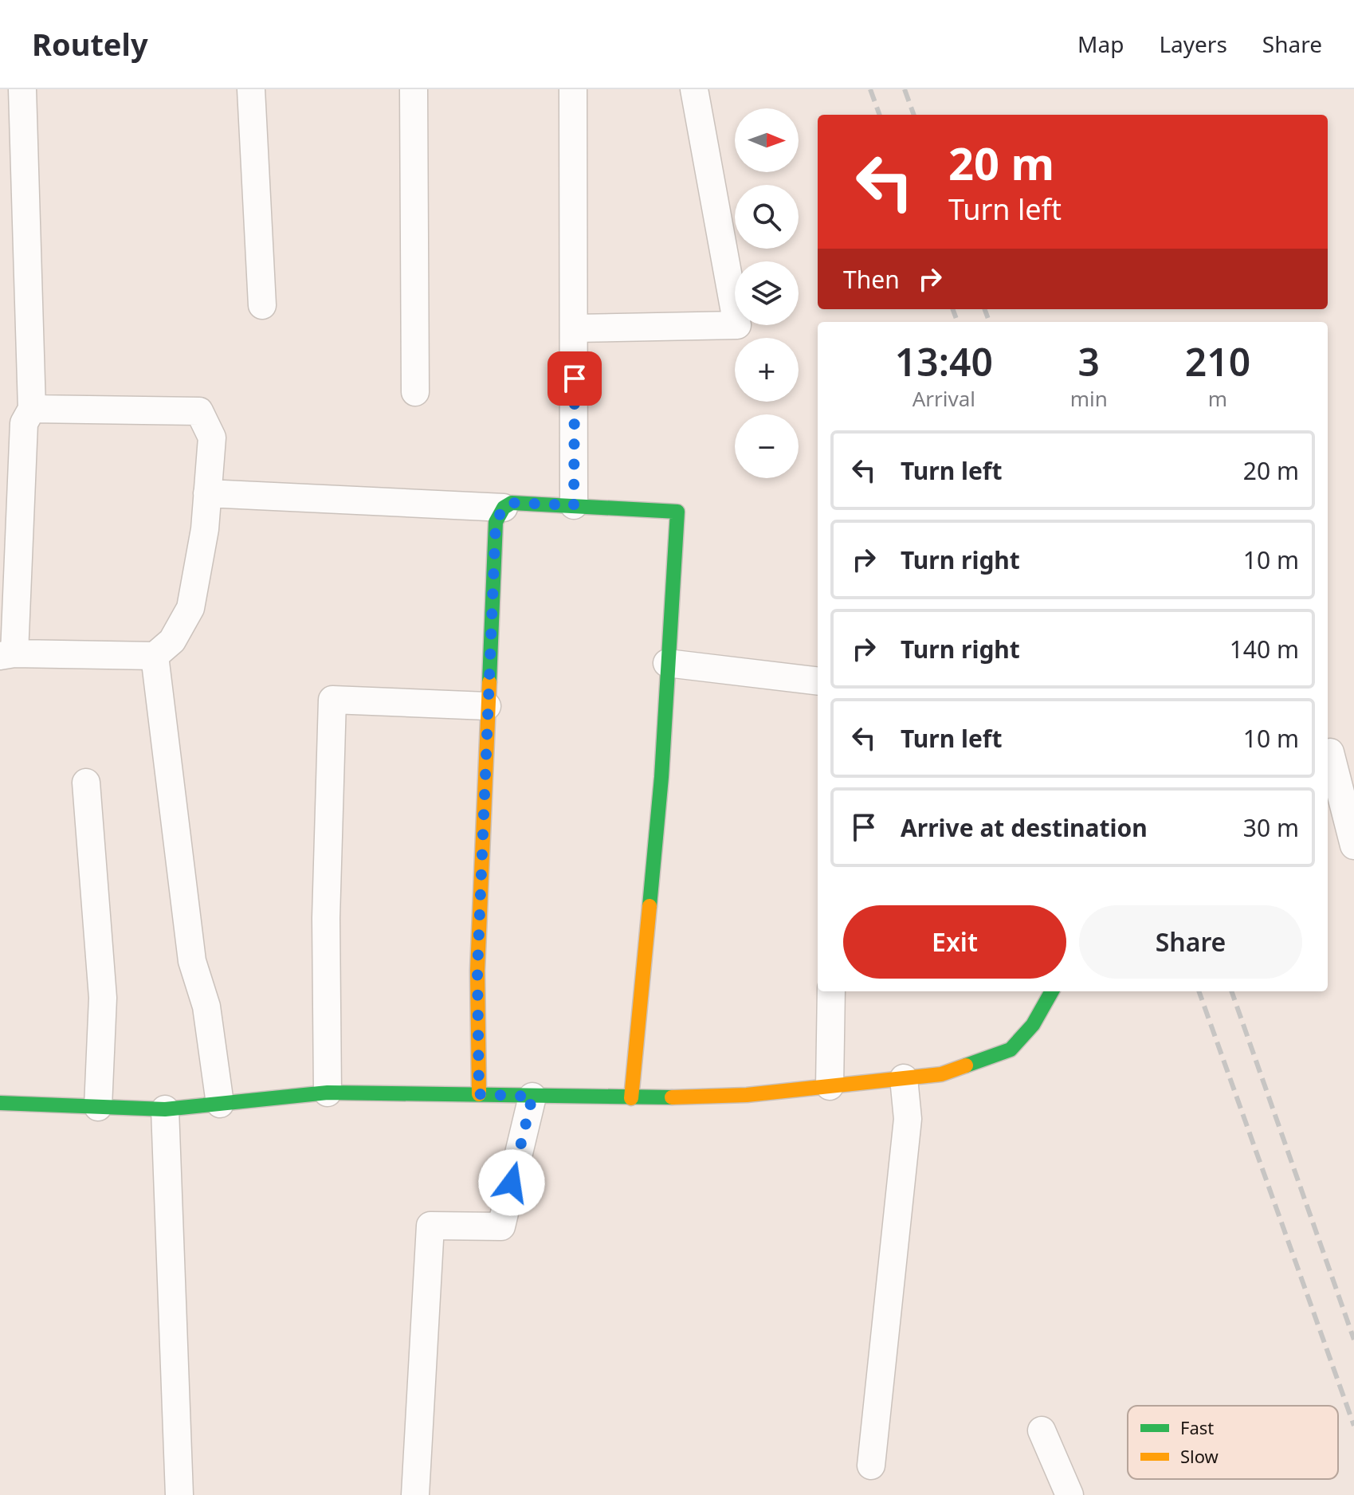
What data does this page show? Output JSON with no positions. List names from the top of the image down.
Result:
{
  "legend": ["Fast", "Slow"],
  "north": "right",
  "page": {
    "header": "Routely",
    "nav": ["Map", "Layers", "Share"],
    "map_buttons": ["+", "−"],
    "turn": ["20 m", "Turn left"],
    "then": "Then",
    "eta": [
      "13:40",
      "Arrival",
      "3",
      "min",
      "210",
      "m"
    ],
    "list": [
      {
        "name": "Turn left",
        "value": "20 m"
      },
      {
        "name": "Turn right",
        "value": "10 m"
      },
      {
        "name": "Turn right",
        "value": "140 m"
      },
      {
        "name": "Turn left",
        "value": "10 m"
      },
      {
        "name": "Arrive at destination",
        "value": "30 m"
      }
    ],
    "buttons": ["Exit", "Share"]
  }
}
